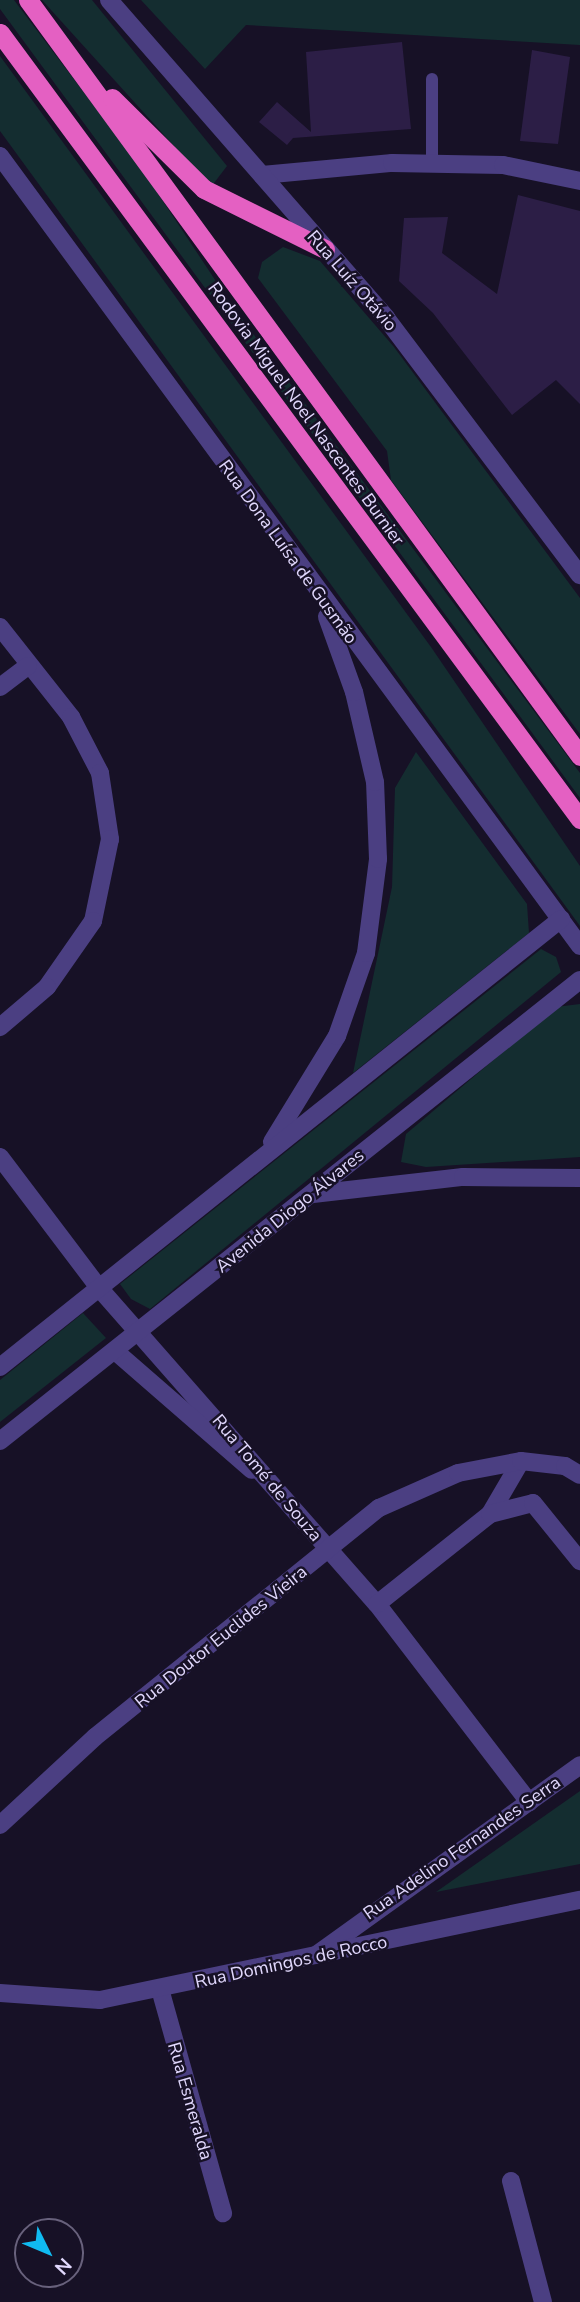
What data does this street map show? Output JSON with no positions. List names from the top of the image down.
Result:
{
  "streets": {
    "highway": ["Rodovia Miguel Noel Nascentes Burnier"],
    "street": [
      "Rua Luíz Otávio",
      "Rua Dona Luísa de Gusmão",
      "Avenida Diogo Álvares",
      "Rua Tomé de Souza",
      "Rua Doutor Euclides Vieira",
      "Rua Adelino Fernandes Serra",
      "Rua Domingos de Rocco",
      "Rua Esmeralda"
    ]
  },
  "crossings": [
    ["Avenida Diogo Álvares", "Rua Tomé de Souza"],
    ["Rua Tomé de Souza", "Rua Doutor Euclides Vieira"],
    ["Rua Tomé de Souza", "Rua Adelino Fernandes Serra"],
    ["Rua Adelino Fernandes Serra", "Rua Domingos de Rocco"],
    ["Rua Domingos de Rocco", "Rua Esmeralda"]
  ],
  "north": "bottom right"
}
